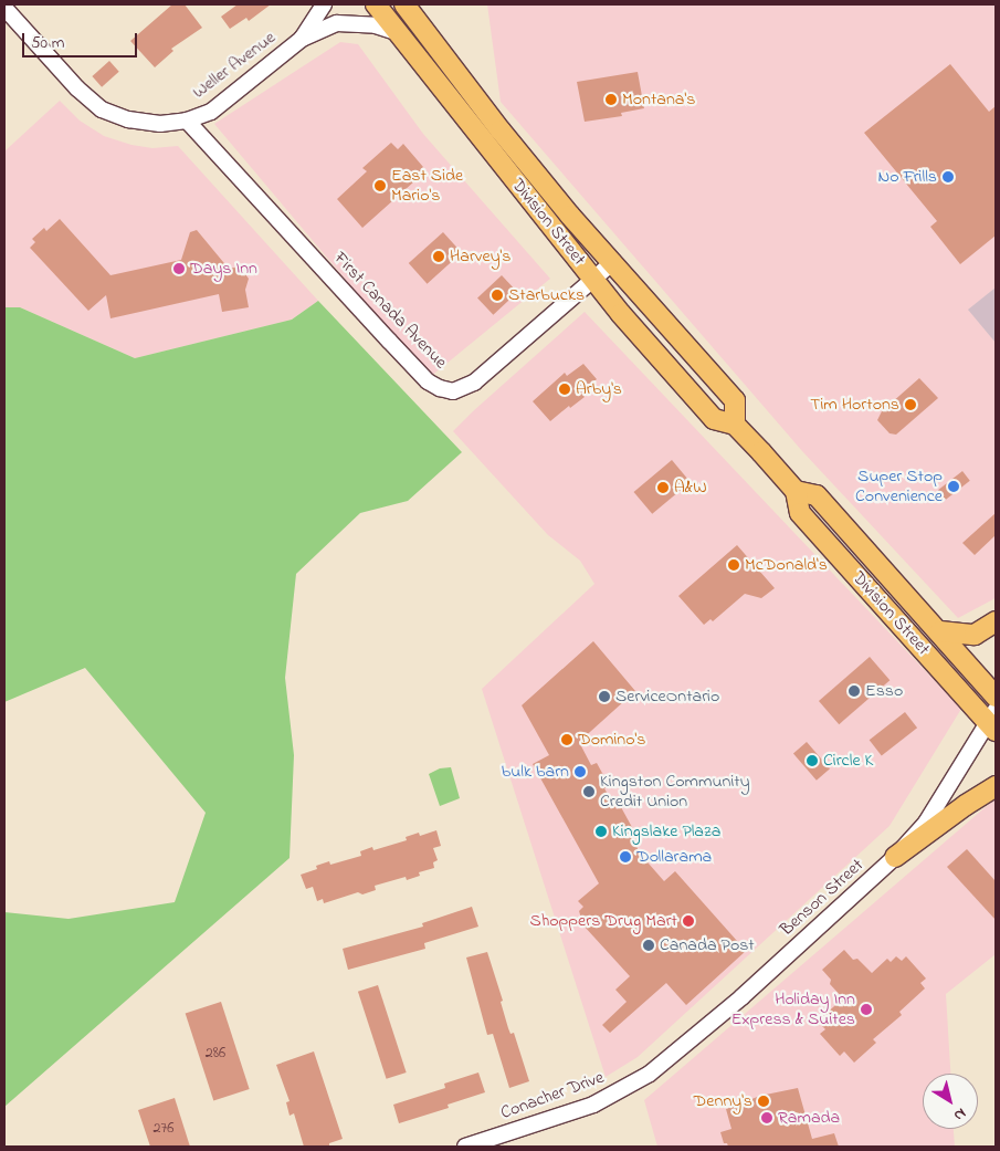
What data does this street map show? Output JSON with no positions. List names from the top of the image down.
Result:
{
  "streets": {
    "main road": ["Division Street"],
    "street": [
      "Weller Avenue",
      "First Canada Avenue",
      "Benson Street",
      "Conacher Drive"
    ]
  },
  "crossings": [
    ["Weller Avenue", "Division Street"],
    ["Weller Avenue", "First Canada Avenue"],
    ["Division Street", "First Canada Avenue"],
    ["Division Street", "Benson Street"],
    ["Benson Street", "Conacher Drive"]
  ],
  "places": [
    "Montana's",
    "No Frills",
    "East Side Mario's",
    "Harvey's",
    "Days Inn",
    "Starbucks",
    "Arby's",
    "Tim Hortons",
    "Super Stop Convenience",
    "A&W",
    "McDonald's",
    "Esso",
    "ServiceOntario",
    "Domino's",
    "Circle K",
    "bulk barn",
    "Kingston Community Credit Union",
    "Kingslake Plaza",
    "Dollarama",
    "Shoppers Drug Mart",
    "Canada Post",
    "Holiday Inn Express & Suites",
    "Denny's",
    "Ramada"
  ],
  "house_numbers": ["286", "276"],
  "scale_bar": "50 m",
  "north": "bottom right"
}
